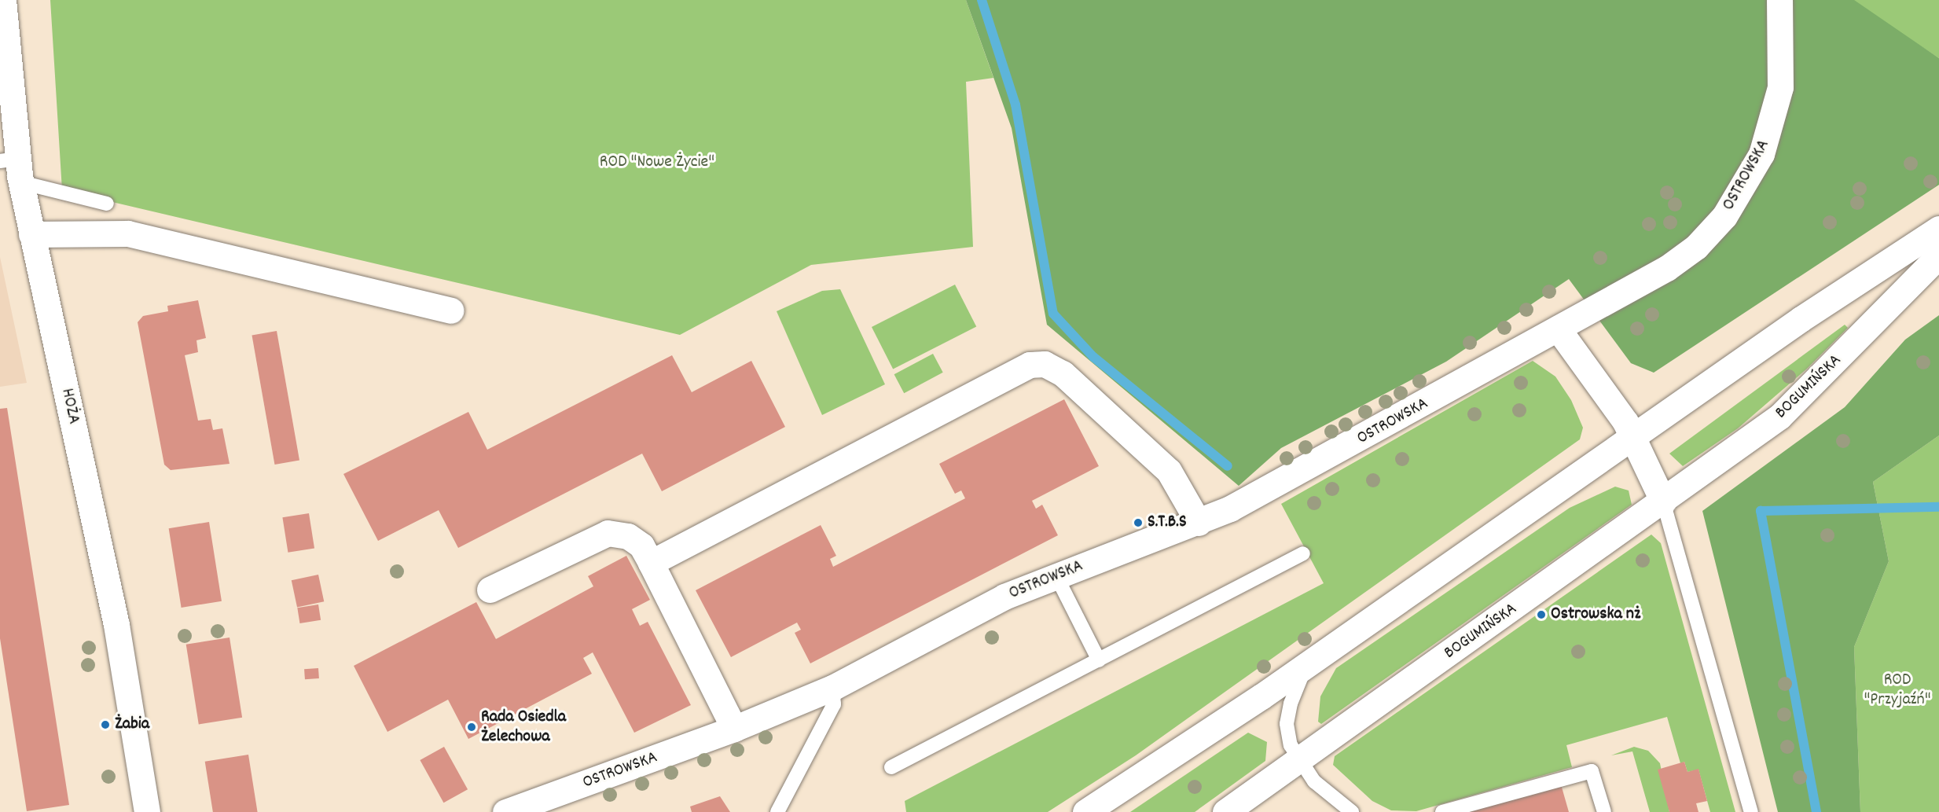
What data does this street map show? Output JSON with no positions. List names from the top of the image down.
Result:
{
  "streets": {
    "street": ["OSTROWSKA", "BOGUMIŃSKA", "HOŻA"]
  },
  "parks": ["ROD \"Nowe Życie\"", "ROD \"Przyjaźń\""],
  "places": [
    "S.T.B.S",
    "Ostrowska nż",
    "Żabia",
    "Rada Osiedla Żelechowa"
  ]
}
